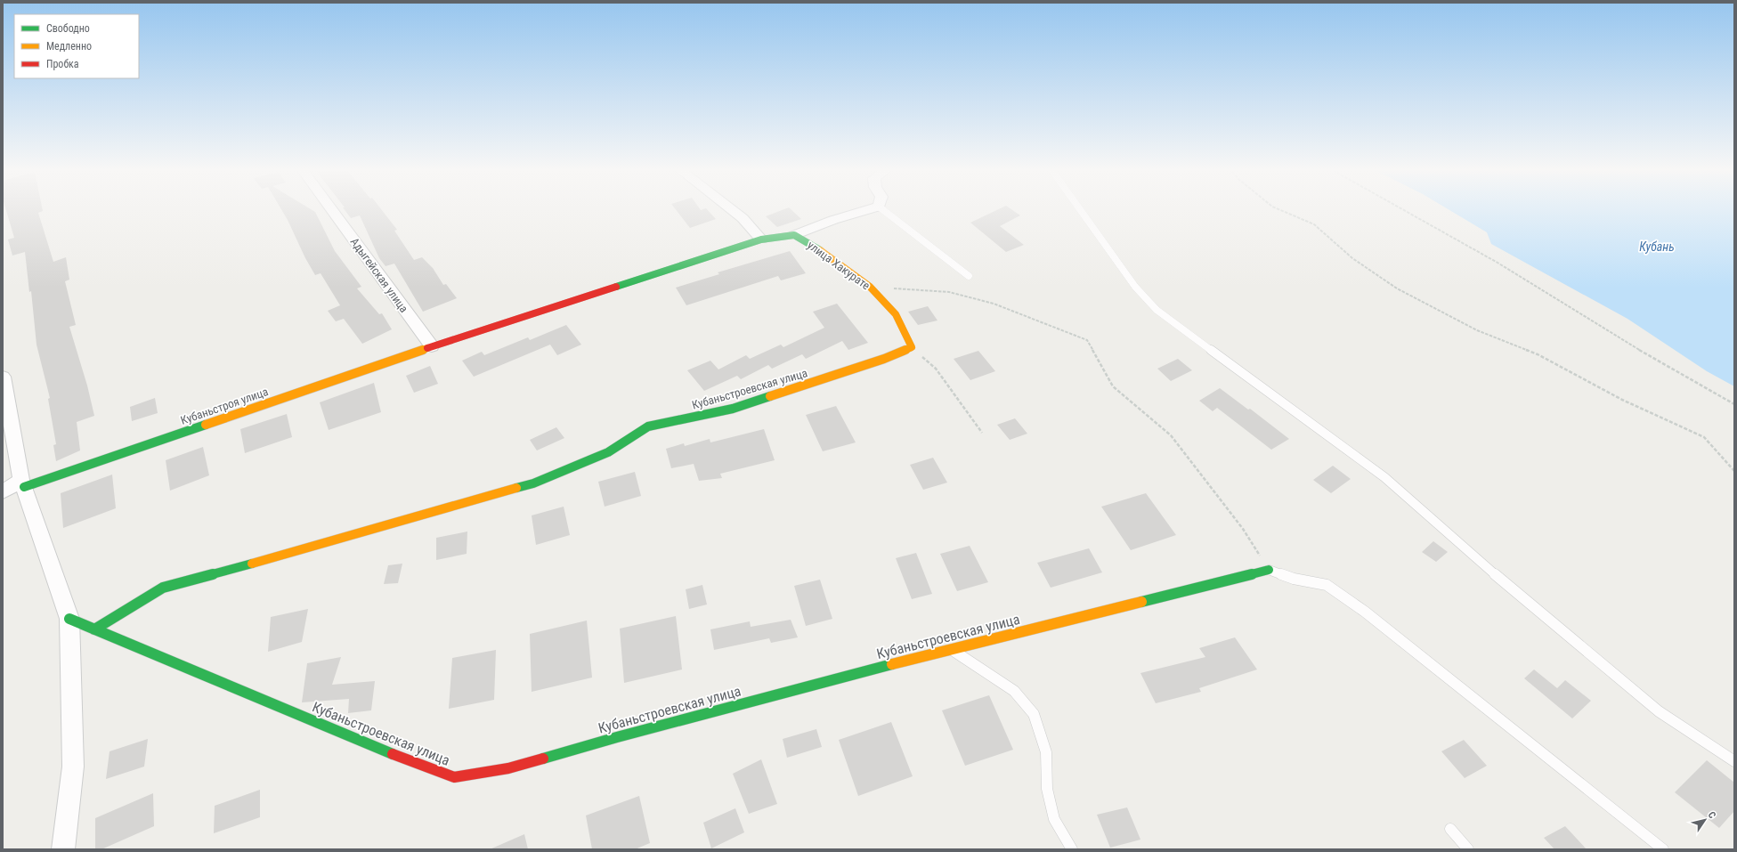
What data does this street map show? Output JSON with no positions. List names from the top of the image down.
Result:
{
  "streets": {
    "street": [
      "улица Хакурате",
      "Адыгейская улица",
      "Кубаньстроевская улица",
      "Кубаньстроя улица"
    ]
  },
  "crossings": [
    ["улица Хакурате", "Адыгейская улица"],
    ["улица Хакурате", "Кубаньстроевская улица"],
    ["улица Хакурате", "Кубаньстроя улица"],
    ["Адыгейская улица", "Кубаньстроя улица"]
  ],
  "water": ["Кубань"],
  "legend": ["Свободно", "Медленно", "Пробка"],
  "north": "top right"
}
